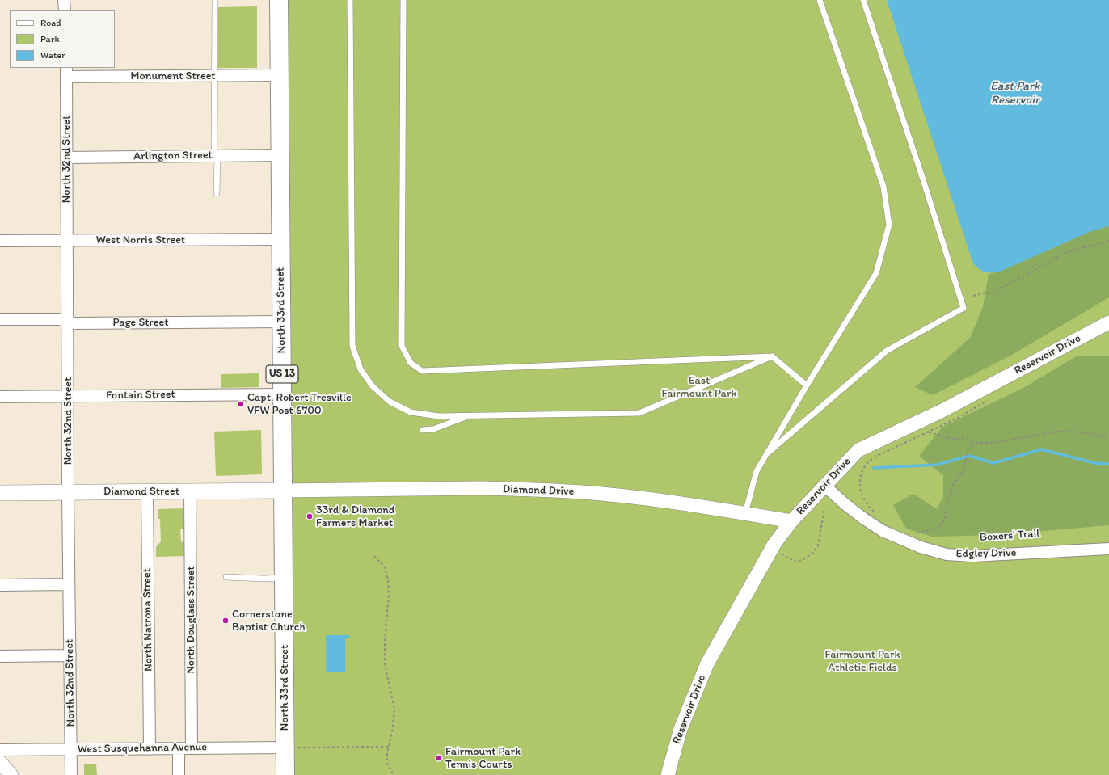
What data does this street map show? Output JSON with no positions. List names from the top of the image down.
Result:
{
  "streets": {
    "main road": ["North 33rd Street", "US 13", "Diamond Street"],
    "street": [
      "Monument Street",
      "Arlington Street",
      "North 32nd Street",
      "West Norris Street",
      "Page Street",
      "Reservoir Drive",
      "Fontain Street",
      "Diamond Drive",
      "Edgley Drive",
      "North Natrona Street",
      "North Douglass Street",
      "West Susquehanna Avenue"
    ]
  },
  "crossings": [
    ["Monument Street", "North 32nd Street"],
    ["Monument Street", "North 33rd Street"],
    ["Arlington Street", "North 32nd Street"],
    ["Arlington Street", "North 33rd Street"],
    ["North 32nd Street", "West Norris Street"],
    ["North 32nd Street", "Page Street"],
    ["North 32nd Street", "Fontain Street"],
    ["North 32nd Street", "Diamond Street"],
    ["North 32nd Street", "West Susquehanna Avenue"],
    ["West Norris Street", "North 33rd Street"],
    ["North 33rd Street", "Page Street"],
    ["North 33rd Street", "Fontain Street"],
    ["North 33rd Street", "Diamond Drive"],
    ["North 33rd Street", "Diamond Street"],
    ["North 33rd Street", "West Susquehanna Avenue"],
    ["Reservoir Drive", "Diamond Drive"],
    ["Reservoir Drive", "Edgley Drive"],
    ["Diamond Drive", "Diamond Street"],
    ["Diamond Street", "North Natrona Street"],
    ["Diamond Street", "North Douglass Street"],
    ["North Natrona Street", "West Susquehanna Avenue"],
    ["North Douglass Street", "West Susquehanna Avenue"]
  ],
  "water": ["East Park Reservoir"],
  "parks": ["East Fairmount Park", "Fairmount Park Athletic Fields"],
  "places": [
    "Capt. Robert Tresville VFW Post 6700",
    "33rd & Diamond Farmers Market",
    "Cornerstone Baptist Church",
    "Fairmount Park Tennis Courts"
  ],
  "legend": ["Road", "Park", "Water"]
}
